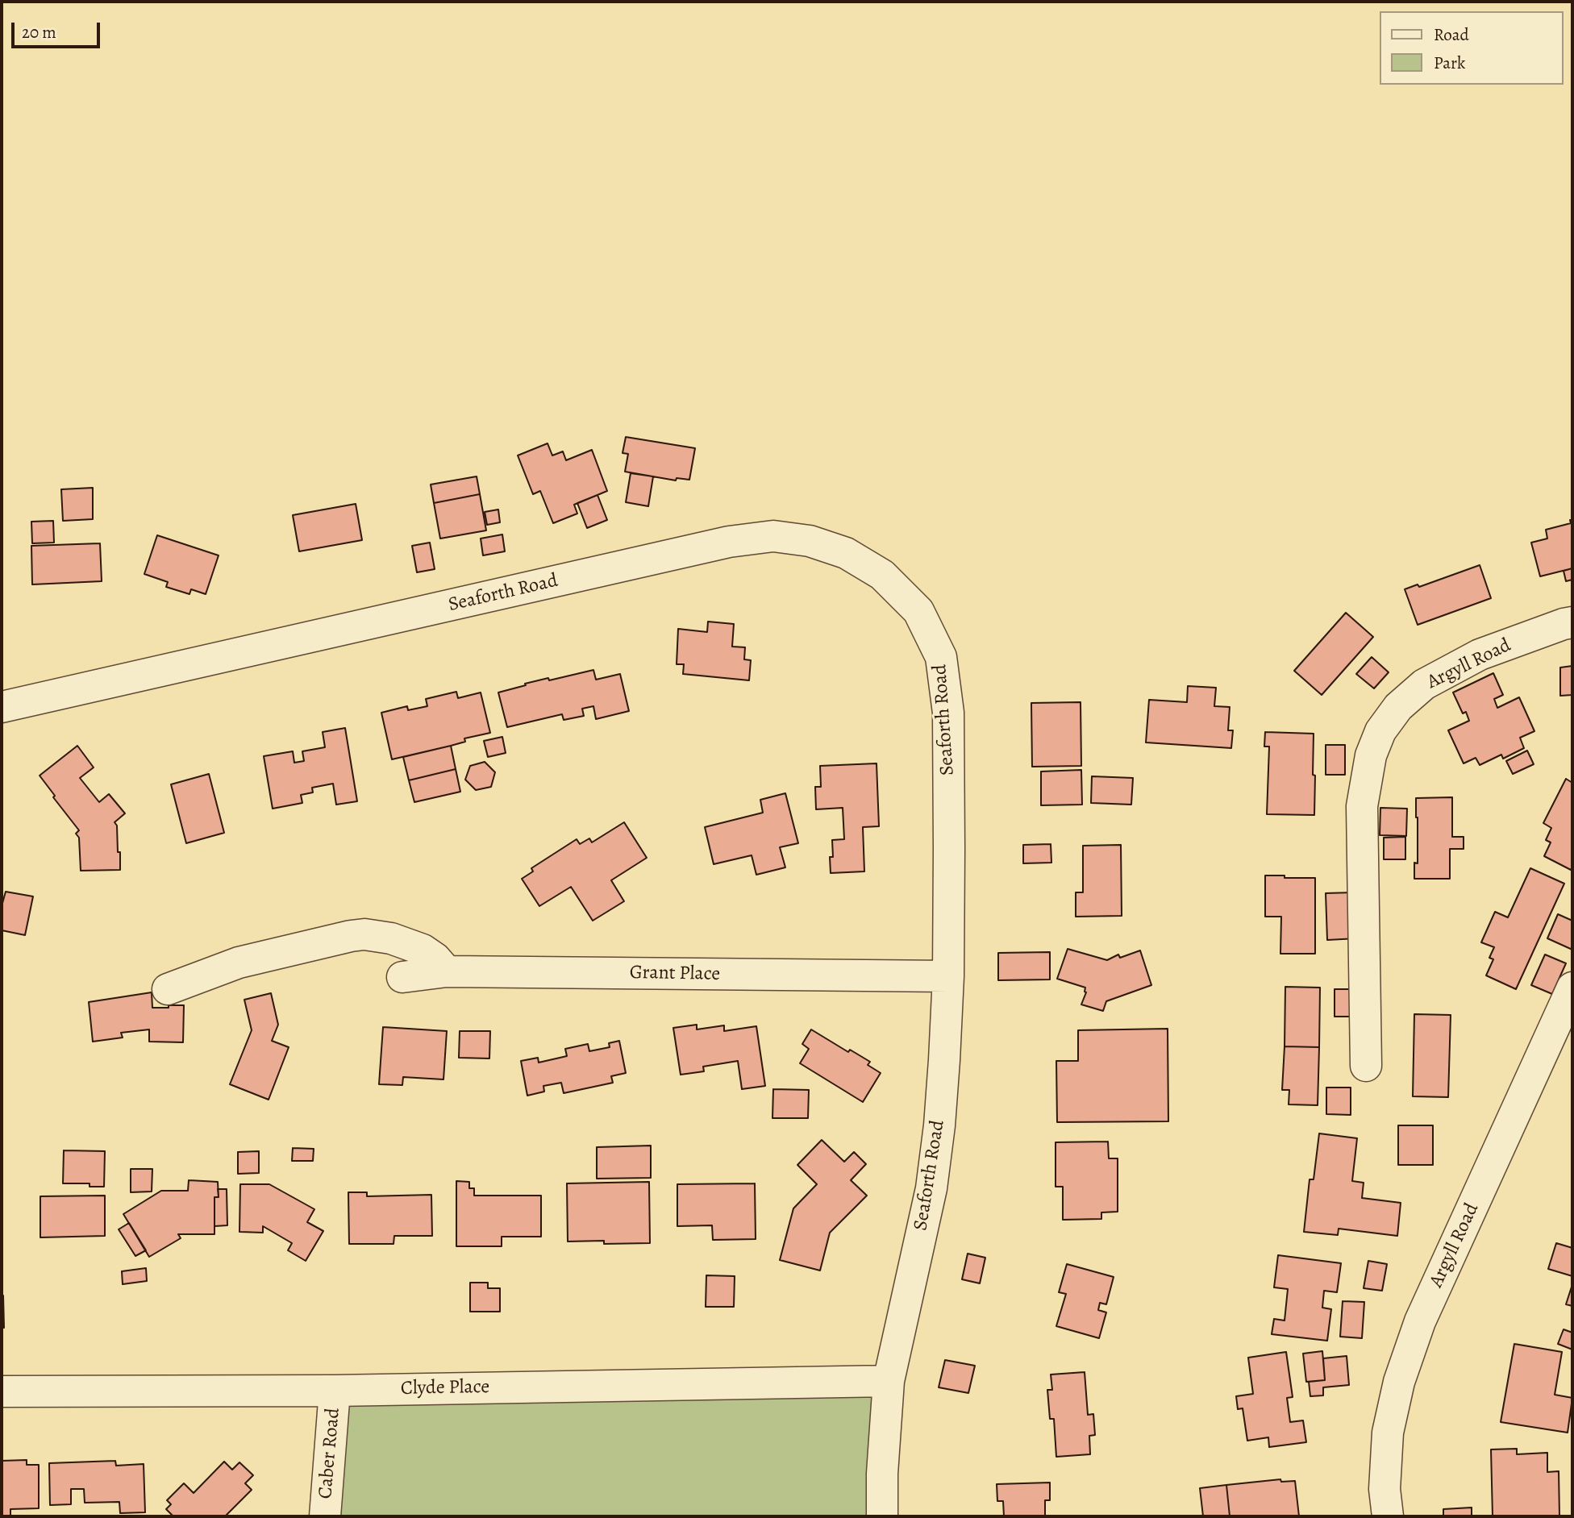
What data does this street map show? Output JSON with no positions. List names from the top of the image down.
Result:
{
  "streets": {
    "street": [
      "Seaforth Road",
      "Argyll Road",
      "Grant Place",
      "Clyde Place",
      "Caber Road"
    ]
  },
  "crossings": [
    ["Seaforth Road", "Grant Place"],
    ["Seaforth Road", "Clyde Place"],
    ["Clyde Place", "Caber Road"]
  ],
  "legend": ["Road", "Park"],
  "scale_bar": "20 m"
}
